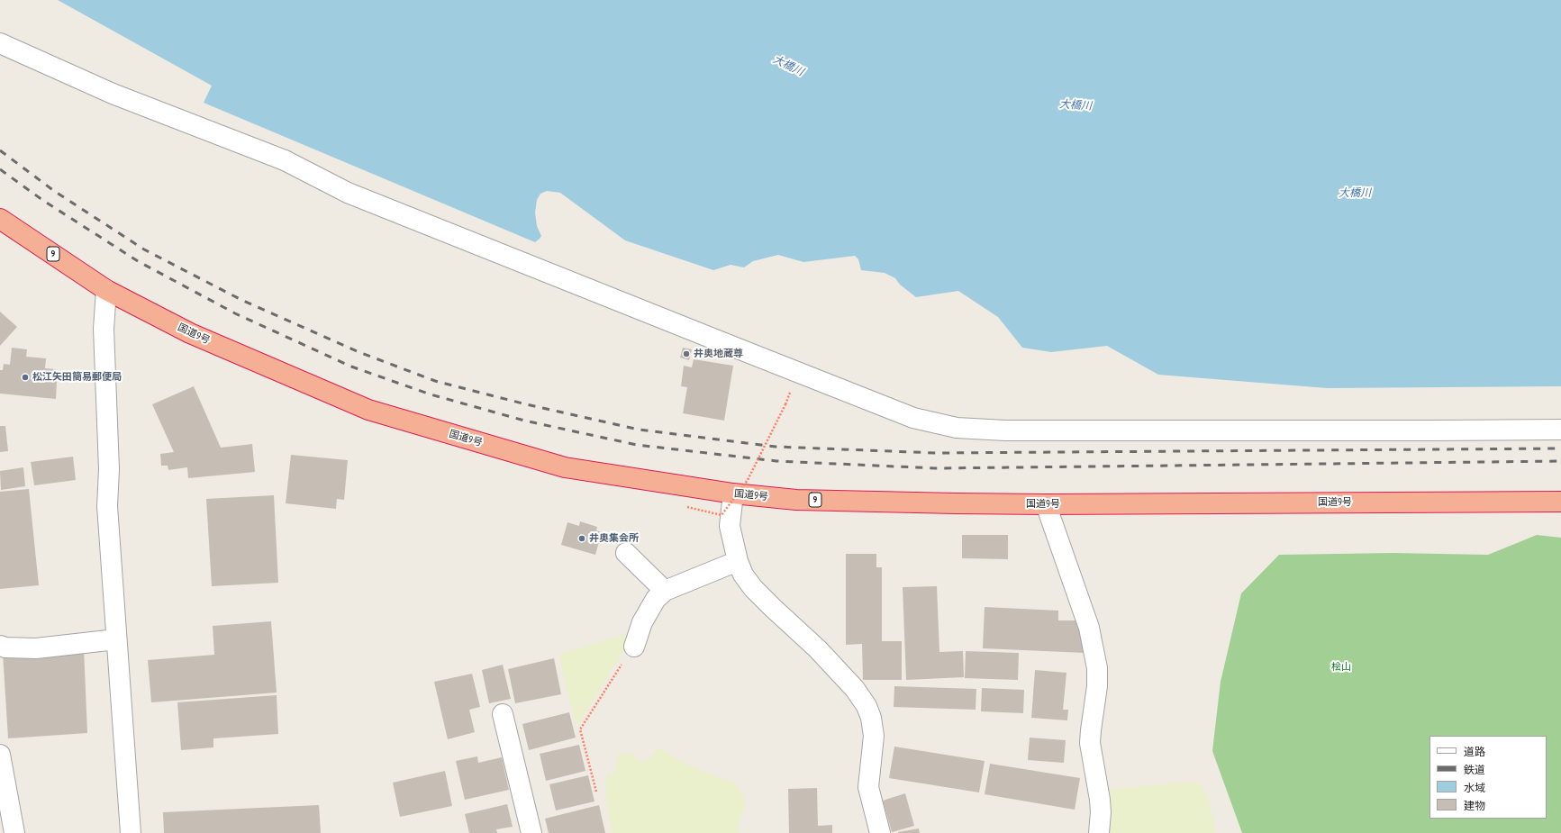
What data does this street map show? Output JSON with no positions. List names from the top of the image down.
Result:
{
  "streets": {
    "highway": ["9", "国道9号"]
  },
  "water": ["大橋川"],
  "parks": ["桧山"],
  "places": ["井奥地蔵尊", "松江矢田簡易郵便局", "井奥集会所"],
  "legend": [
    "道路",
    "鉄道",
    "水域",
    "建物"
  ]
}
